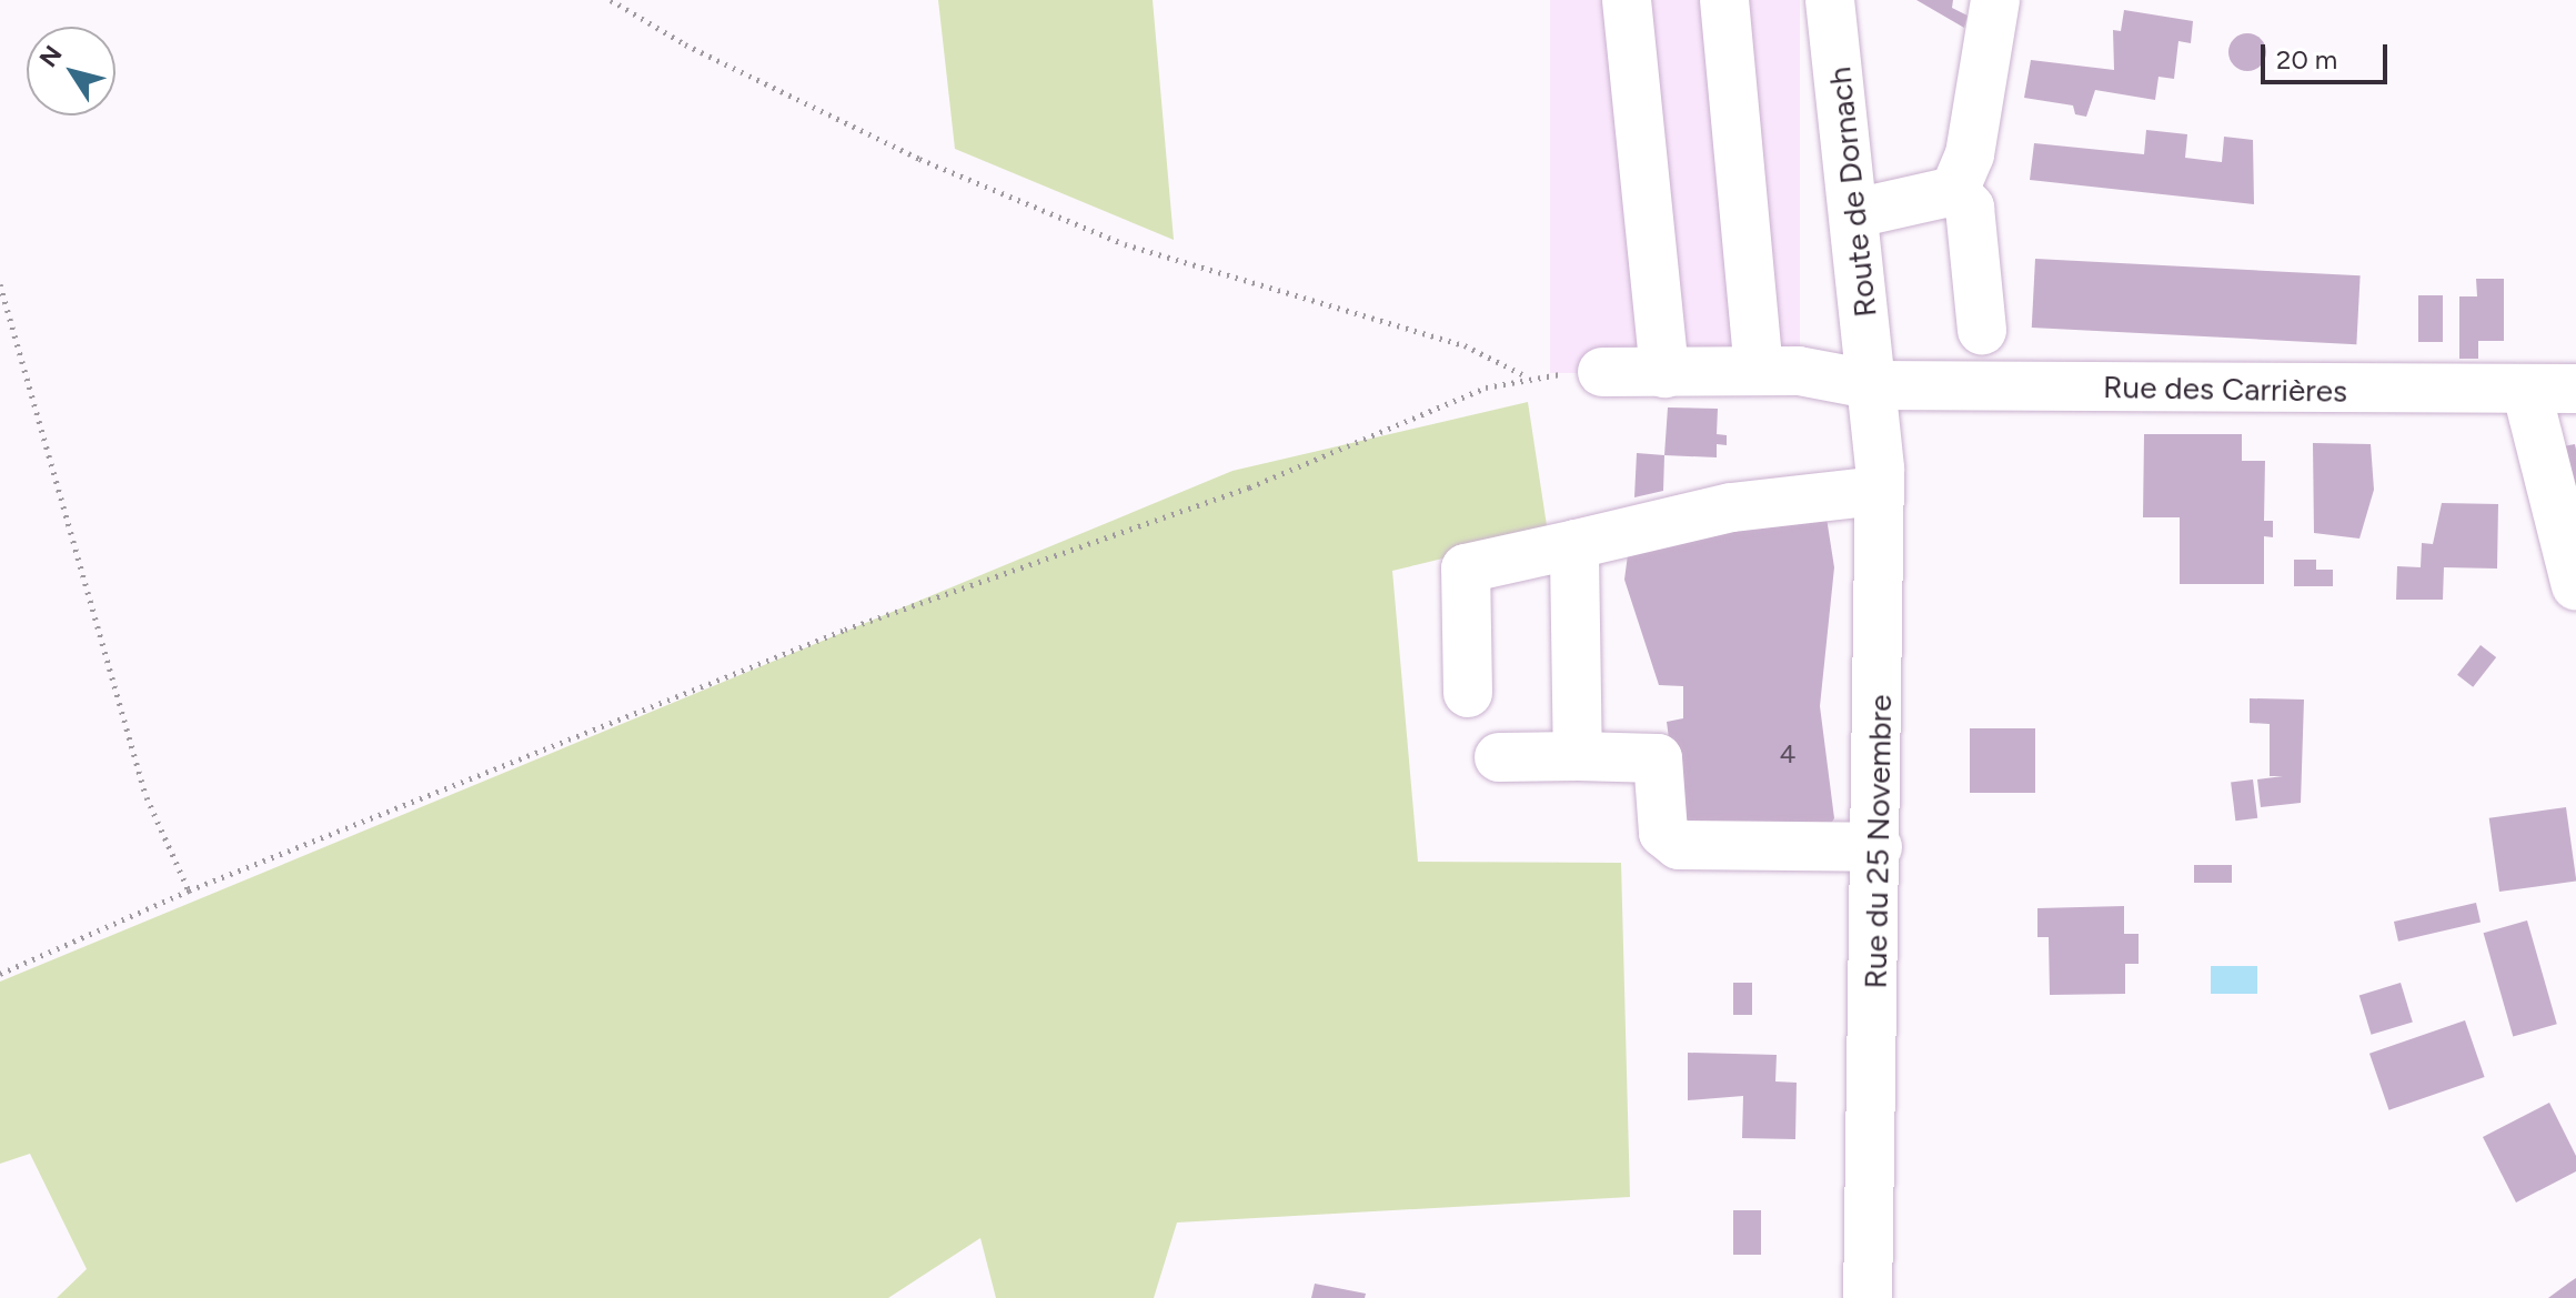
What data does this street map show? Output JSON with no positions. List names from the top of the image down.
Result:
{
  "streets": {
    "main road": ["Route de Dornach", "Rue des Carrières", "Rue du 25 Novembre"]
  },
  "crossings": [
    ["Route de Dornach", "Rue des Carrières"],
    ["Route de Dornach", "Rue du 25 Novembre"],
    ["Rue des Carrières", "Rue du 25 Novembre"]
  ],
  "house_numbers": ["4"],
  "scale_bar": "20 m",
  "north": "top left"
}
